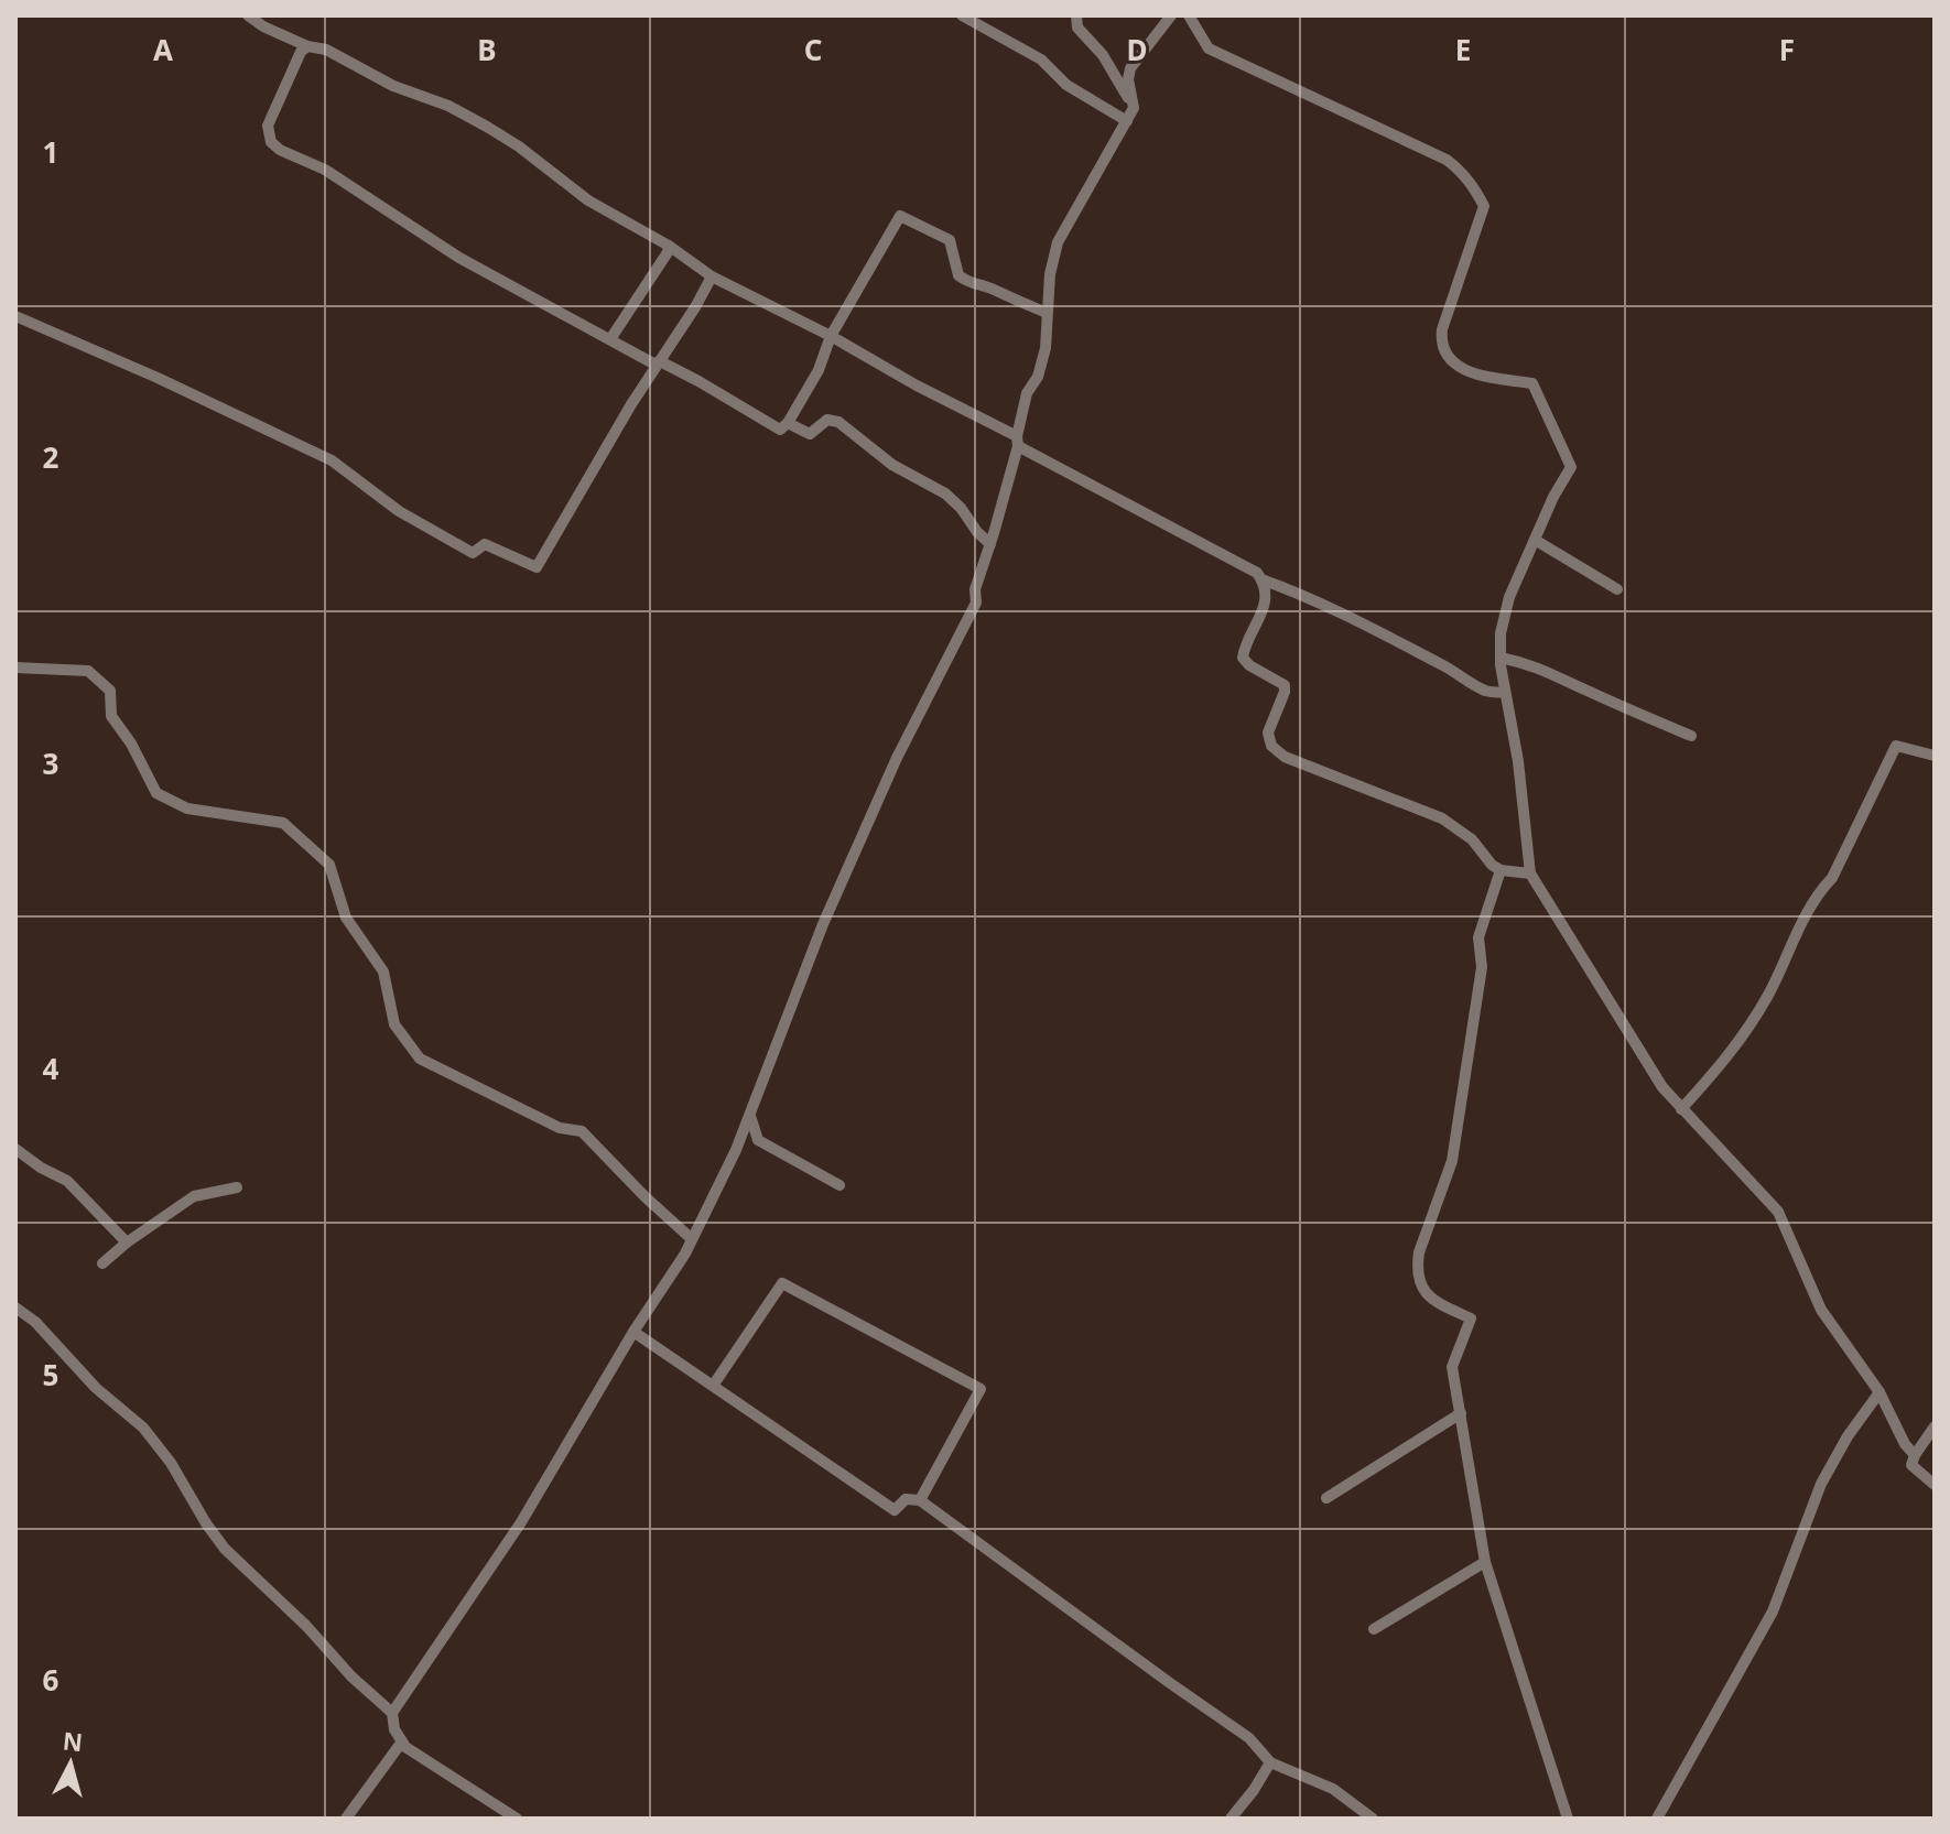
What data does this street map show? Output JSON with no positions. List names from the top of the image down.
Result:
{
  "north": "top",
  "grid": {
    "columns": [
      "A",
      "B",
      "C",
      "D",
      "E",
      "F"
    ],
    "rows": [
      "1",
      "2",
      "3",
      "4",
      "5",
      "6"
    ]
  }
}
